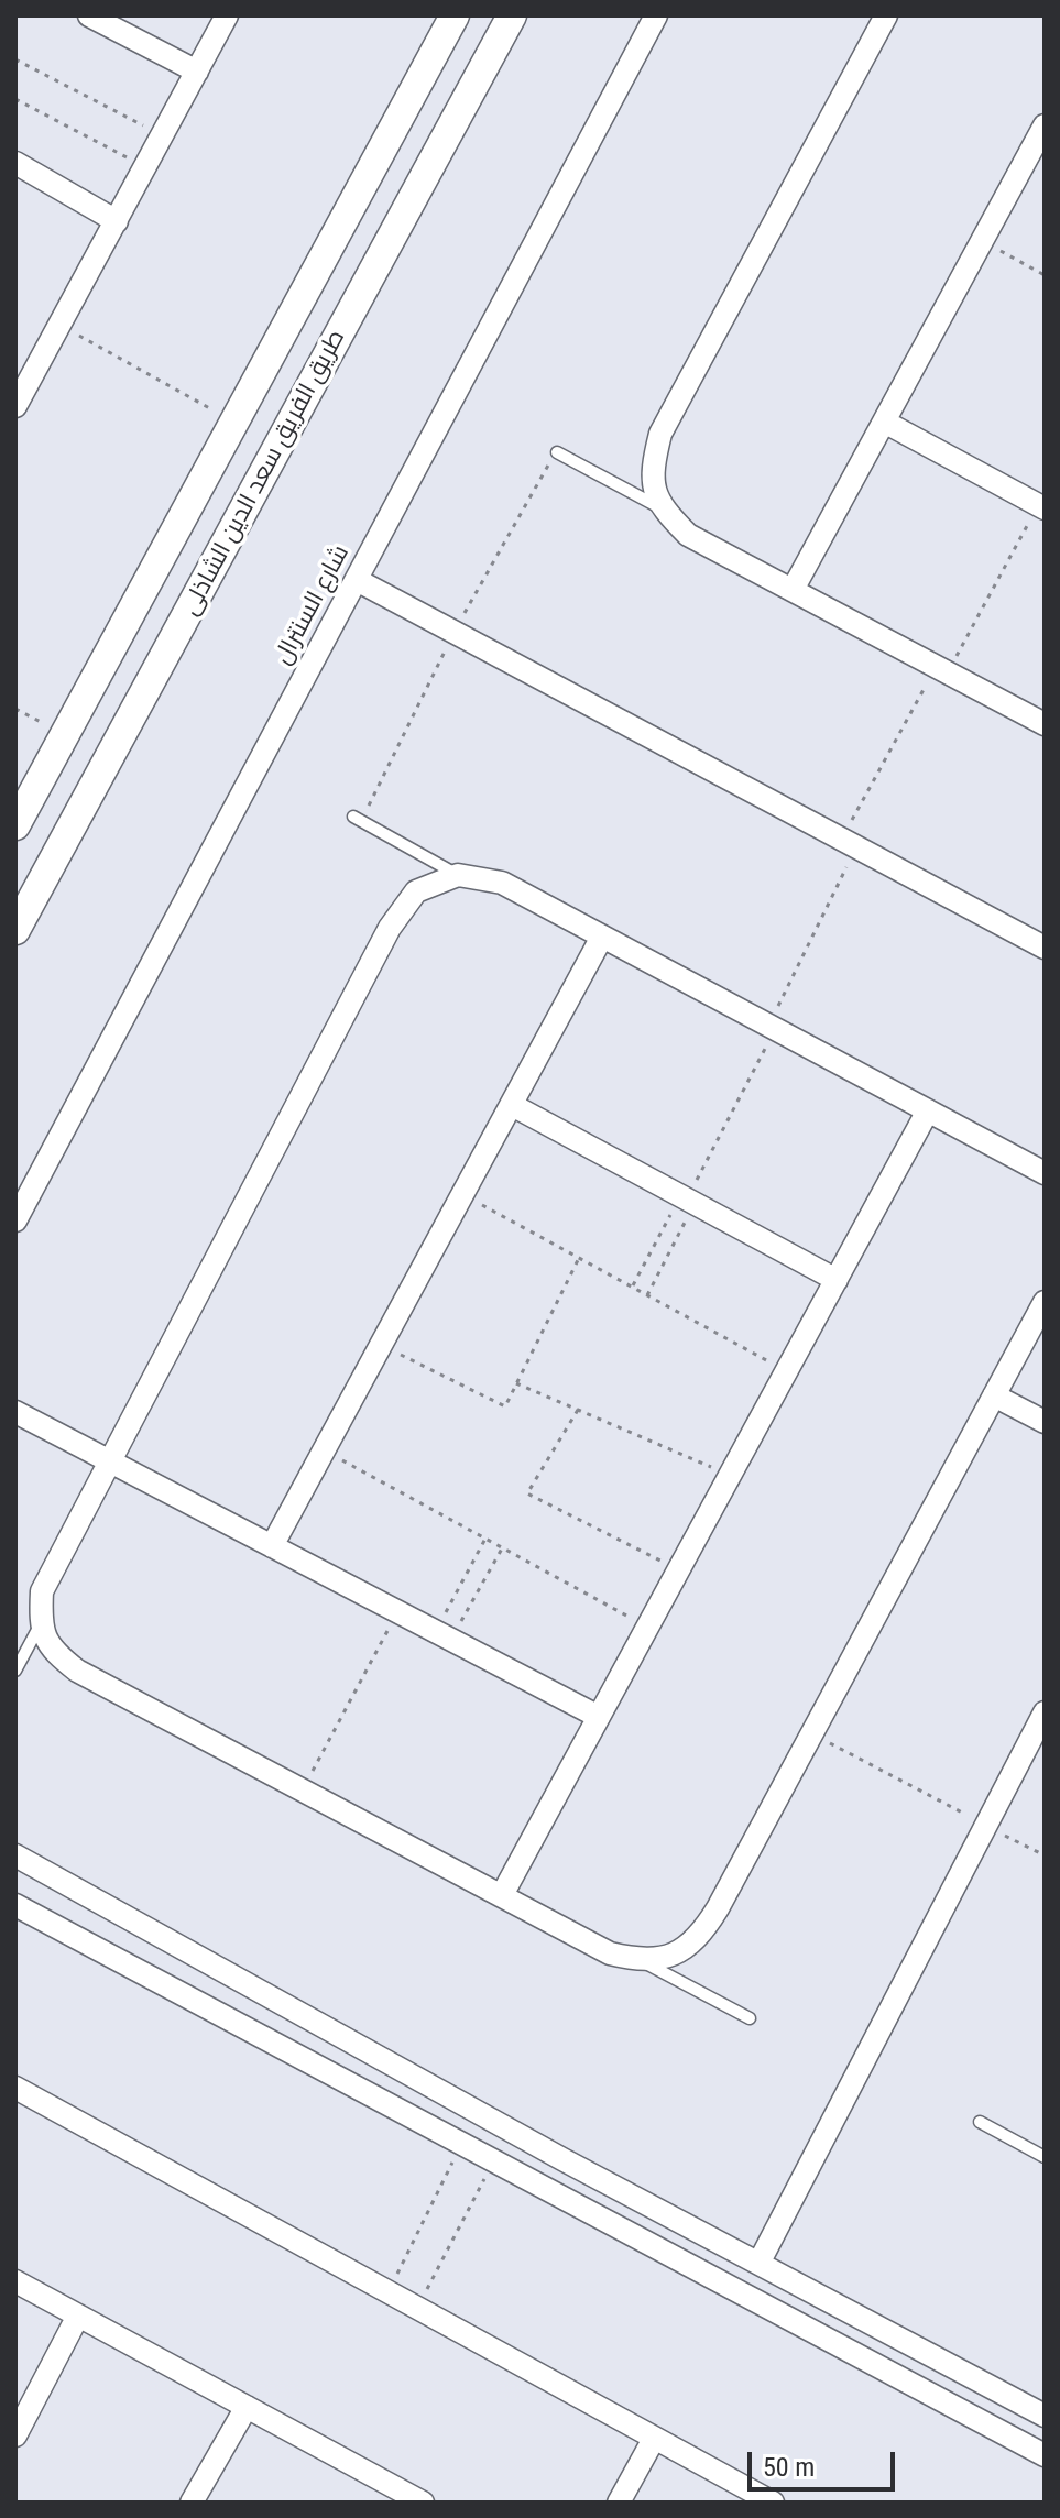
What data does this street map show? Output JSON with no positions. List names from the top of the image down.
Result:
{
  "streets": {
    "street": ["طريق الفريق سعد الدين الشاذلى", "شارع السنترال"]
  },
  "scale_bar": "50 m"
}
